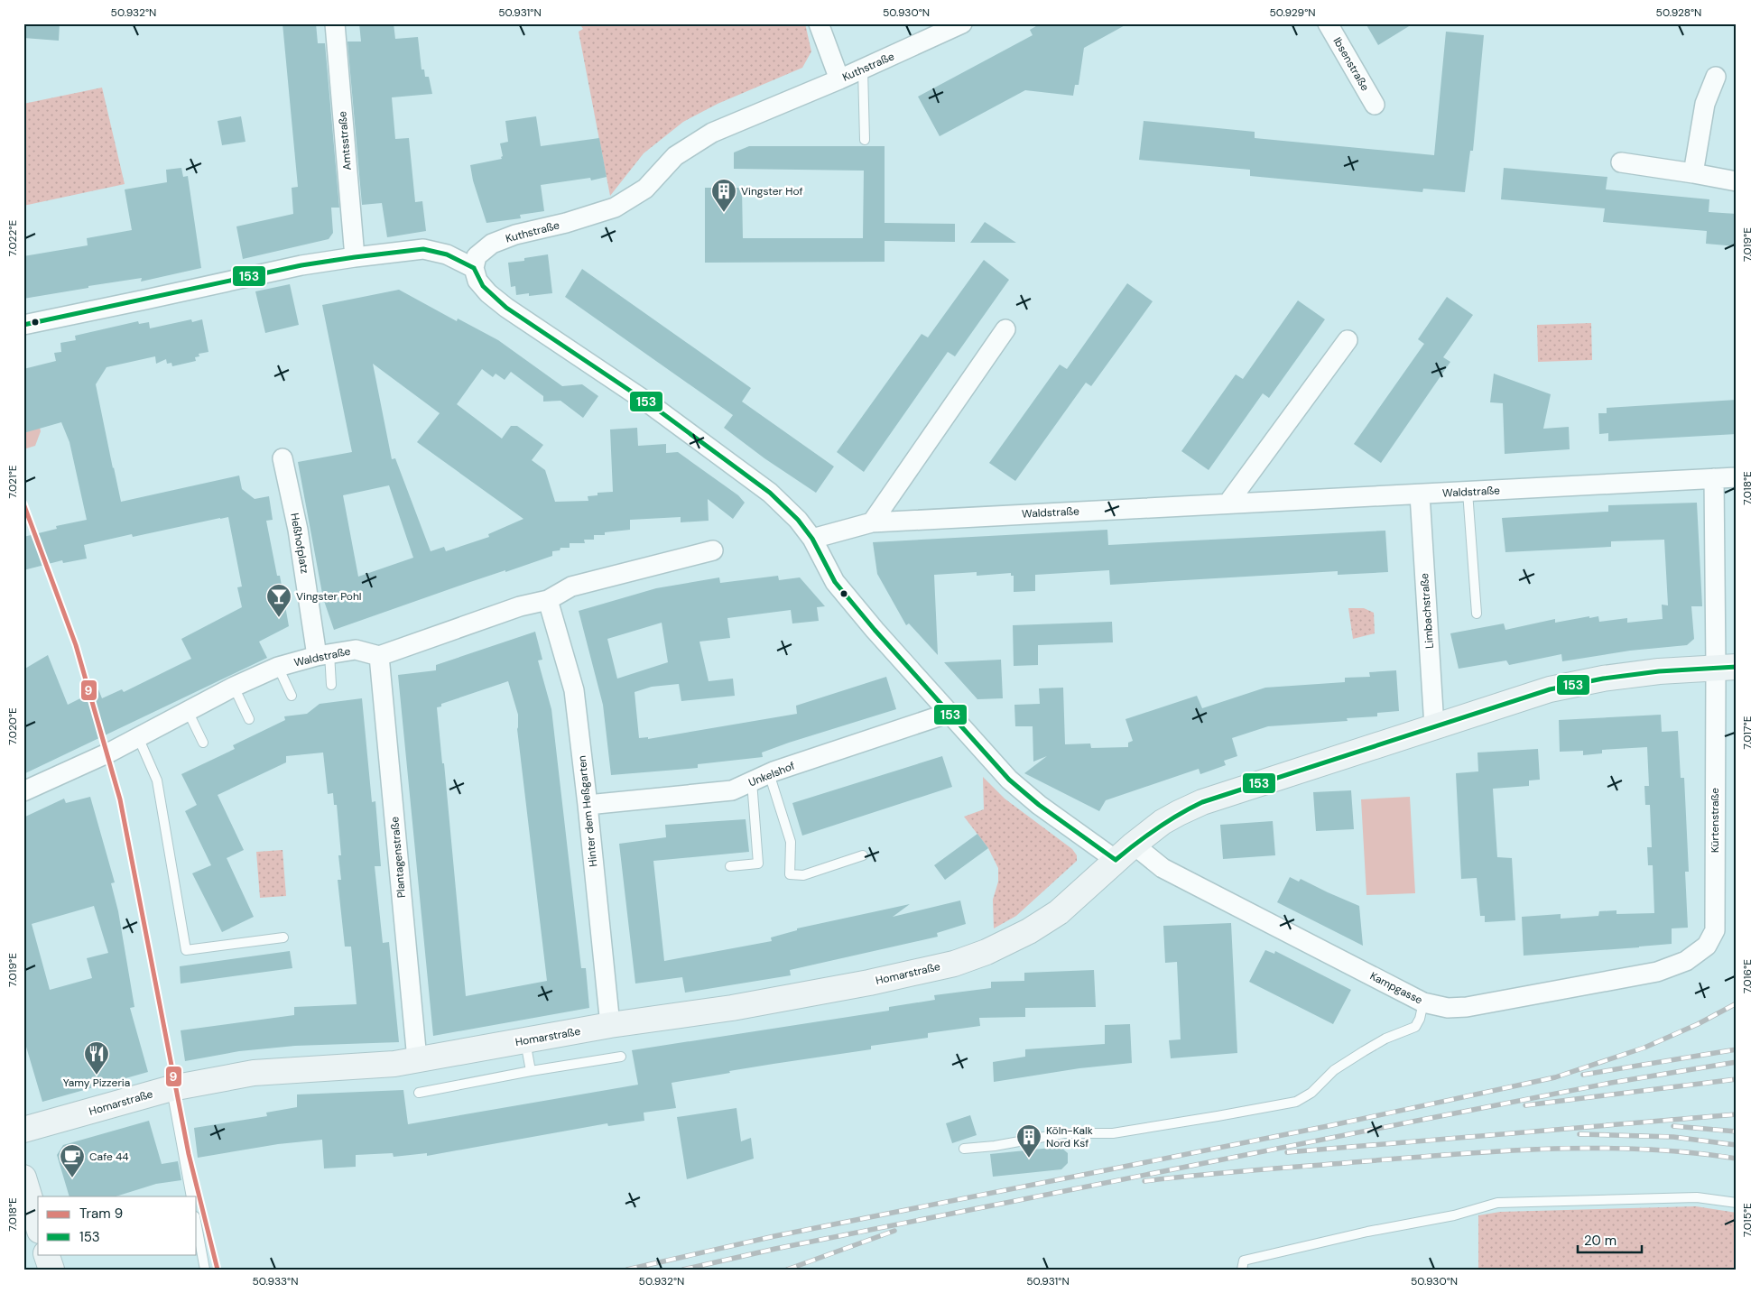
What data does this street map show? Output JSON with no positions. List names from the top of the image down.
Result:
{
  "streets": {
    "street": [
      "Ibsenstraße",
      "Kuthstraße",
      "Amtsstraße",
      "Waldstraße",
      "Heßhofplatz",
      "Limbachstraße",
      "Unkelshof",
      "Hinter dem Heßgarten",
      "Kürtenstraße",
      "Plantagenstraße",
      "Homarstraße",
      "Kampgasse"
    ]
  },
  "crossings": [
    ["Kuthstraße", "Kampgasse"],
    ["Waldstraße", "Heßhofplatz"],
    ["Waldstraße", "Limbachstraße"],
    ["Waldstraße", "Plantagenstraße"],
    ["Waldstraße", "Kampgasse"],
    ["Limbachstraße", "Homarstraße"],
    ["Unkelshof", "Hinter dem Heßgarten"],
    ["Unkelshof", "Kampgasse"],
    ["Hinter dem Heßgarten", "Homarstraße"],
    ["Kürtenstraße", "Homarstraße"],
    ["Kürtenstraße", "Kampgasse"],
    ["Plantagenstraße", "Homarstraße"],
    ["Homarstraße", "Kampgasse"]
  ],
  "places": {
    "building": ["Vingster Hof", "Köln-Kalk Nord Ksf"],
    "bar": ["Vingster Pohl"],
    "restaurant": ["Yamy Pizzeria"],
    "cafe": ["Cafe 44"]
  },
  "lines": ["transit line 153", "tram line 9"],
  "legend": ["Tram 9", "153"],
  "scale_bar": "20 m",
  "coordinates": [
    "50.932°N",
    "50.931°N",
    "50.930°N",
    "50.929°N",
    "50.928°N",
    "7.022°E",
    "7.019°E",
    "7.021°E",
    "7.018°E",
    "7.020°E",
    "7.017°E",
    "7.016°E",
    "7.015°E",
    "50.933°N"
  ]
}
